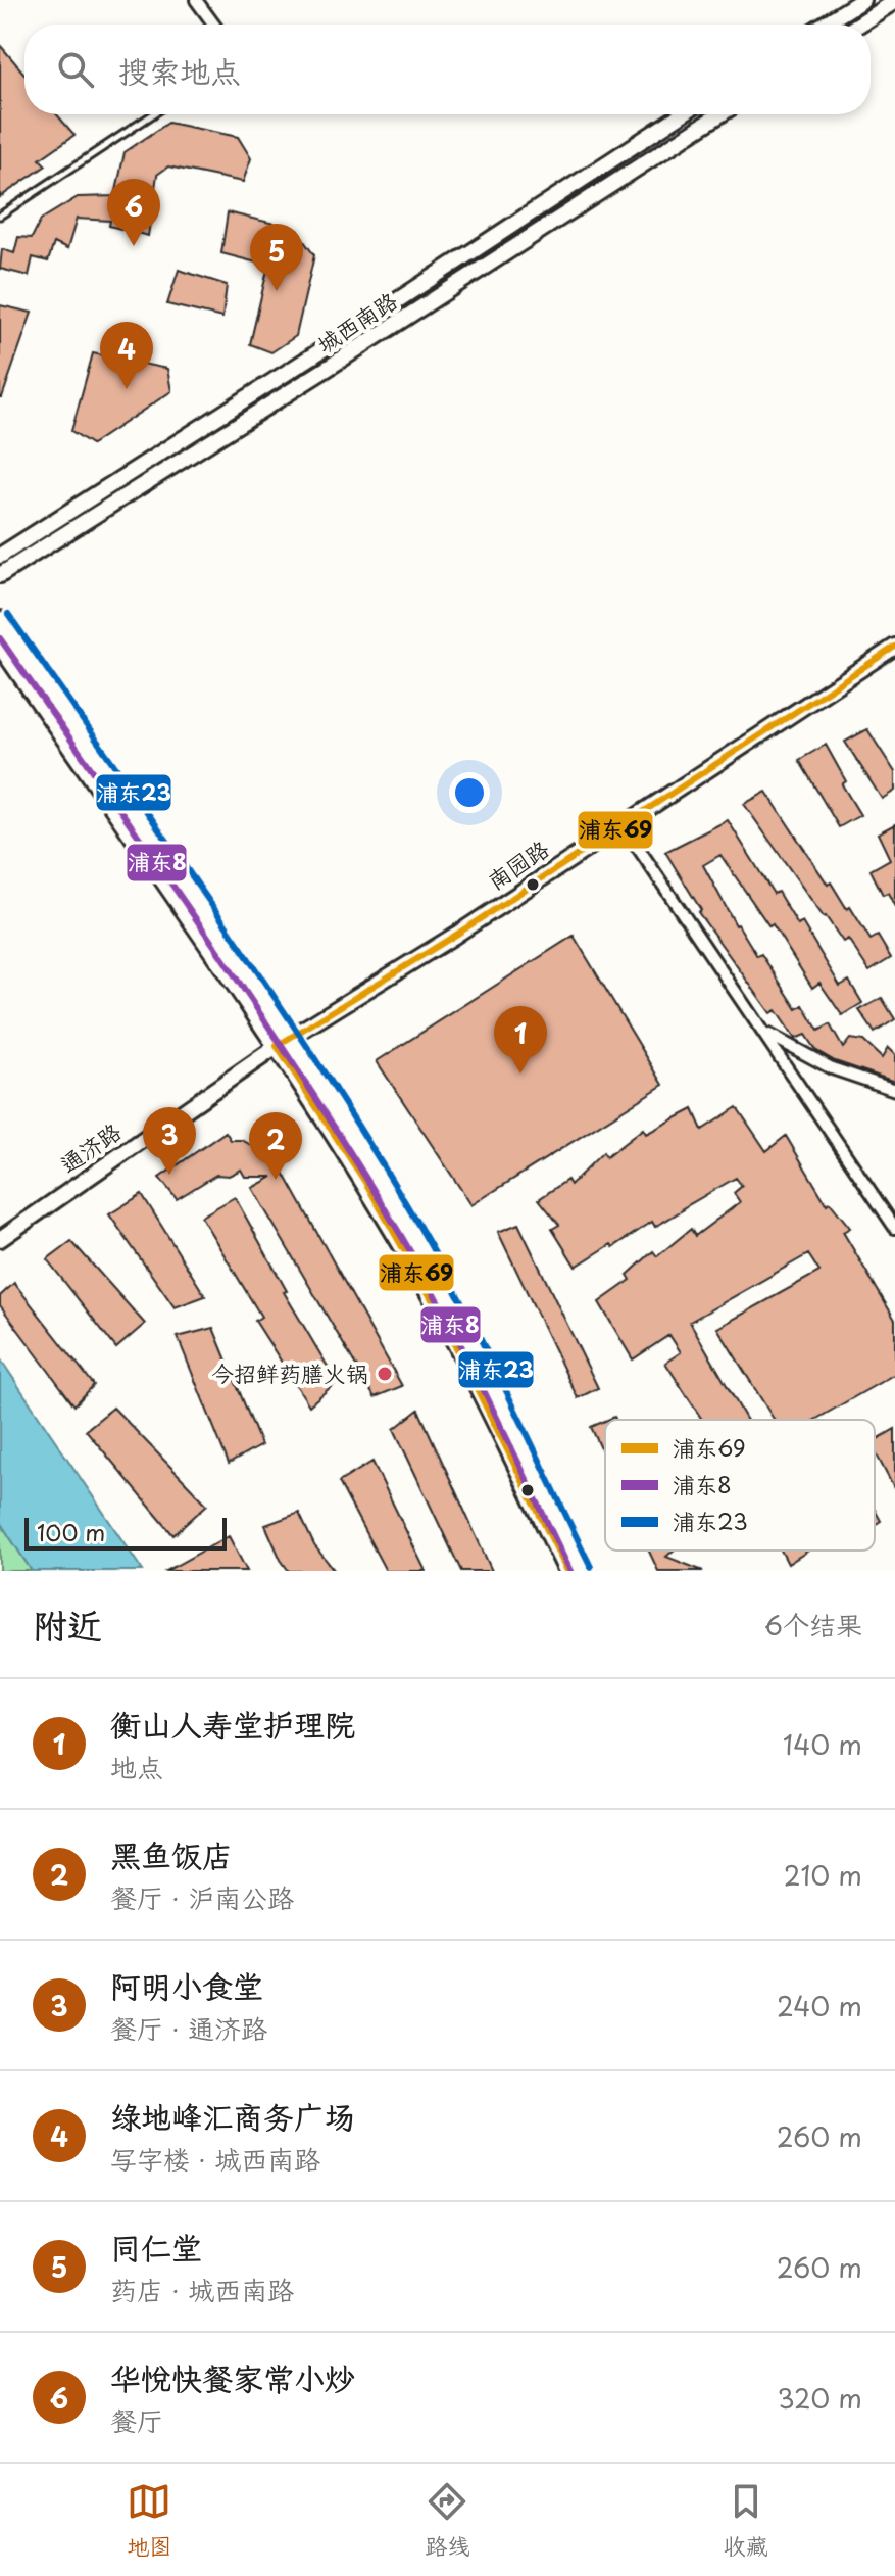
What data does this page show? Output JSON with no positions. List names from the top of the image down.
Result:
{
  "streets": {
    "main road": ["城西南路", "南园路", "通济路"]
  },
  "crossings": [
    ["南园路", "通济路"]
  ],
  "places": ["今招鲜药膳火锅"],
  "lines": ["transit line 浦东23", "transit line 浦东8", "transit line 浦东69"],
  "legend": ["浦东69", "浦东8", "浦东23"],
  "scale_bar": "100 m",
  "page": {
    "search": "搜索地点",
    "pins": [
      "6",
      "5",
      "4",
      "1",
      "3",
      "2"
    ],
    "scale": "100 m",
    "heading": ["附近", "6个结果"],
    "list": [
      {
        "mark": "1",
        "name": "衡山人寿堂护理院",
        "note": "地点",
        "value": "140 m"
      },
      {
        "mark": "2",
        "name": "黑鱼饭店",
        "note": "餐厅 · 沪南公路",
        "value": "210 m"
      },
      {
        "mark": "3",
        "name": "阿明小食堂",
        "note": "餐厅 · 通济路",
        "value": "240 m"
      },
      {
        "mark": "4",
        "name": "绿地峰汇商务广场",
        "note": "写字楼 · 城西南路",
        "value": "260 m"
      },
      {
        "mark": "5",
        "name": "同仁堂",
        "note": "药店 · 城西南路",
        "value": "260 m"
      },
      {
        "mark": "6",
        "name": "华悦快餐家常小炒",
        "note": "餐厅",
        "value": "320 m"
      }
    ],
    "nav": ["地图", "路线", "收藏"]
  }
}
